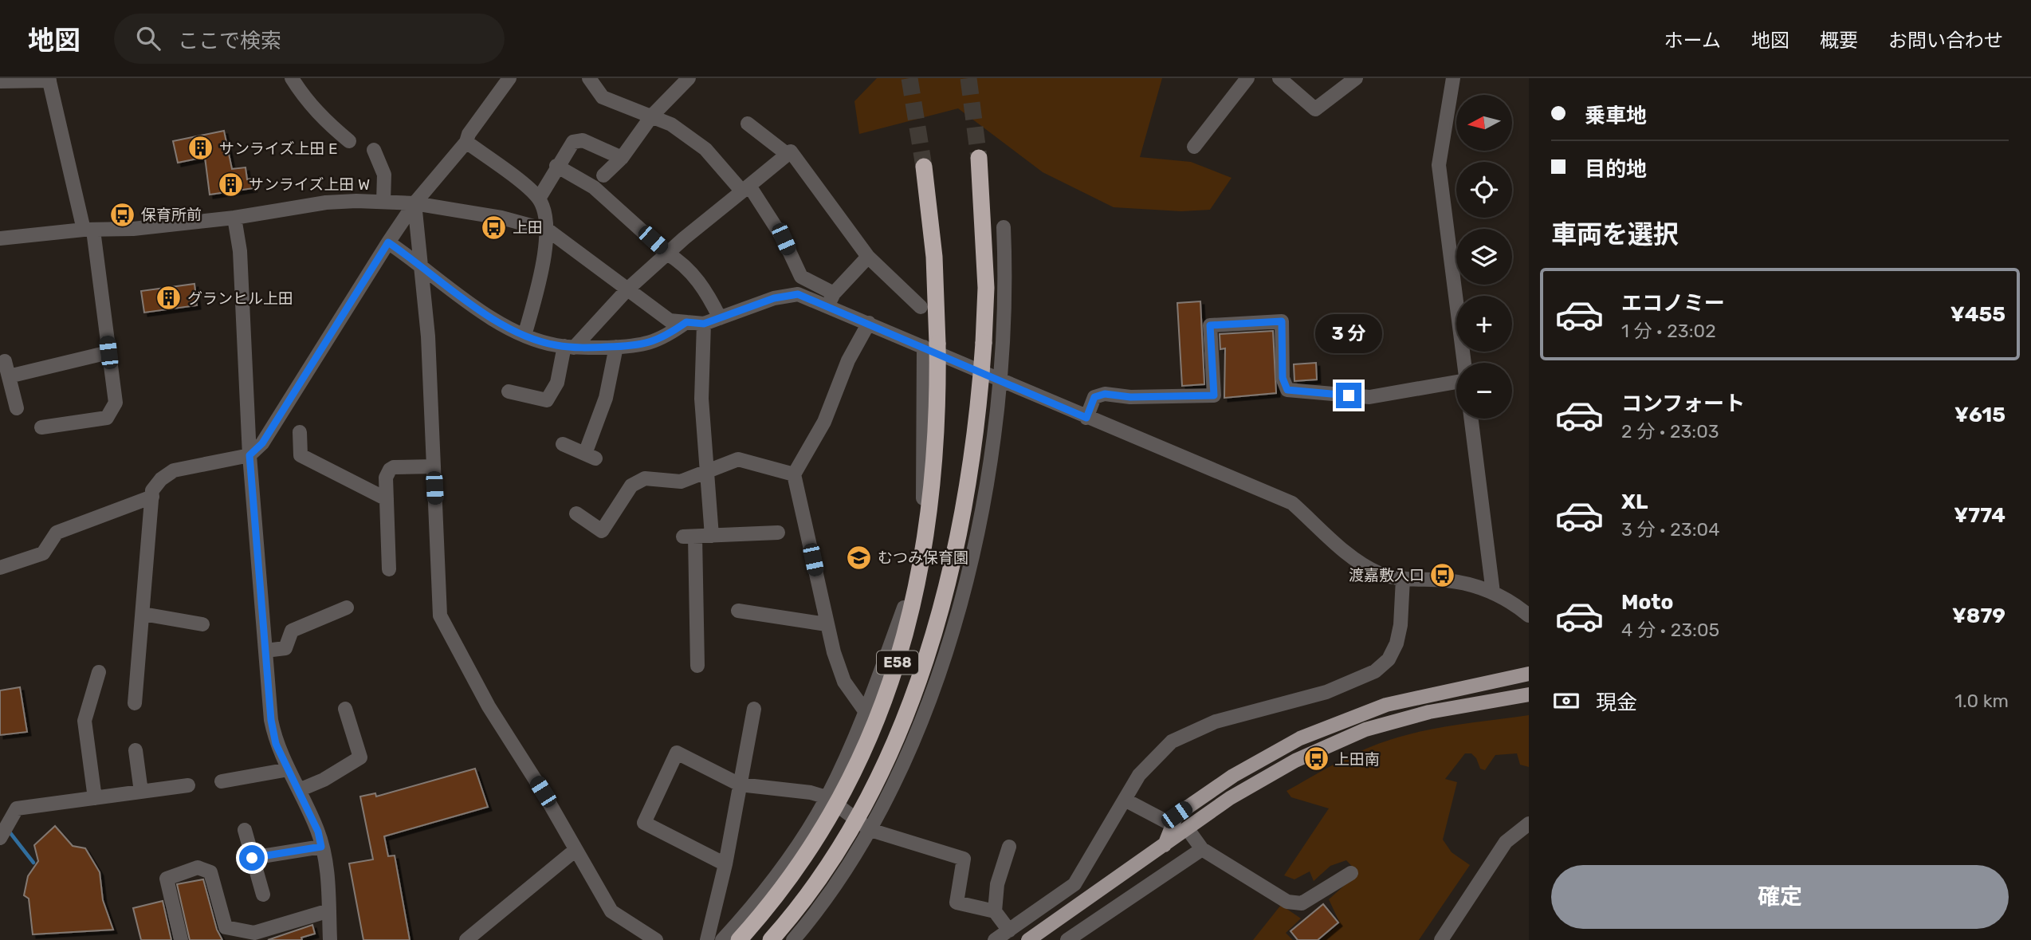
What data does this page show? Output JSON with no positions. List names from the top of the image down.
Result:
{
  "streets": {
    "highway": ["E58"]
  },
  "places": {
    "building": ["サンライズ上田 E", "サンライズ上田 W", "グランヒル上田"],
    "bus stop": [
      "保育所前",
      "上田",
      "渡嘉敷入口",
      "上田南"
    ],
    "school or university": ["むつみ保育園"]
  },
  "north": "left",
  "page": {
    "header": "地図",
    "search": "ここで検索",
    "nav": [
      "ホーム",
      "地図",
      "概要",
      "お問い合わせ"
    ],
    "banner": ["乗車地", "目的地"],
    "map_buttons": ["+", "−"],
    "heading": "車両を選択",
    "list": [
      {
        "name": "エコノミー",
        "note": "1 分 · 23:02",
        "value": "¥455"
      },
      {
        "name": "コンフォート",
        "note": "2 分 · 23:03",
        "value": "¥615"
      },
      {
        "name": "XL",
        "note": "3 分 · 23:04",
        "value": "¥774"
      },
      {
        "name": "Moto",
        "note": "4 分 · 23:05",
        "value": "¥879"
      }
    ],
    "bubble": "3 分",
    "pay": ["現金", "1.0 km"],
    "buttons": "確定"
  }
}
